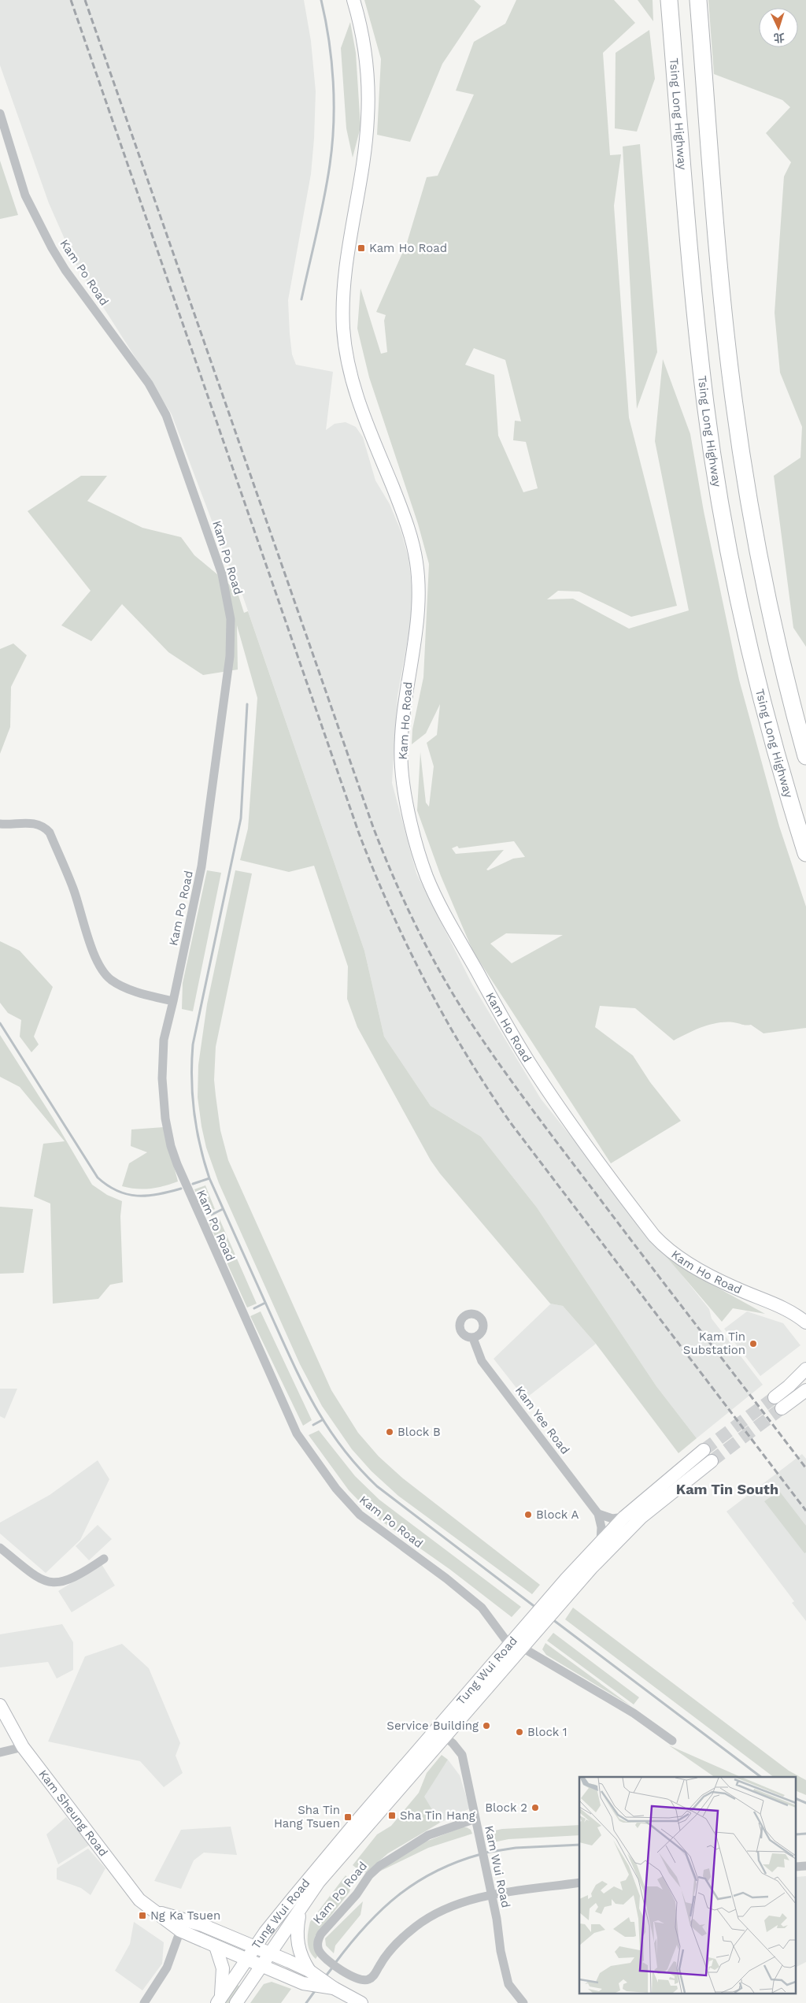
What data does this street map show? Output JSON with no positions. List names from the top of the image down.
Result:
{
  "streets": {
    "highway": ["Tsing Long Highway"],
    "main road": ["Kam Ho Road", "Tung Wui Road", "Kam Sheung Road"],
    "street": ["Kam Po Road", "Kam Yee Road", "Kam Wui Road"]
  },
  "crossings": [
    ["Kam Po Road", "Tung Wui Road"],
    ["Kam Po Road", "Kam Wui Road"],
    ["Kam Yee Road", "Tung Wui Road"],
    ["Tung Wui Road", "Kam Sheung Road"],
    ["Tung Wui Road", "Kam Wui Road"]
  ],
  "districts": ["Kam Tin South"],
  "places": {
    "transit": [
      "Kam Ho Road",
      "Sha Tin Hang",
      "Sha Tin Hang Tsuen",
      "Ng Ka Tsuen"
    ],
    "other": [
      "Kam Tin Substation",
      "Block B",
      "Block A",
      "Service Building",
      "Block 1",
      "Block 2"
    ]
  },
  "north": "bottom"
}
